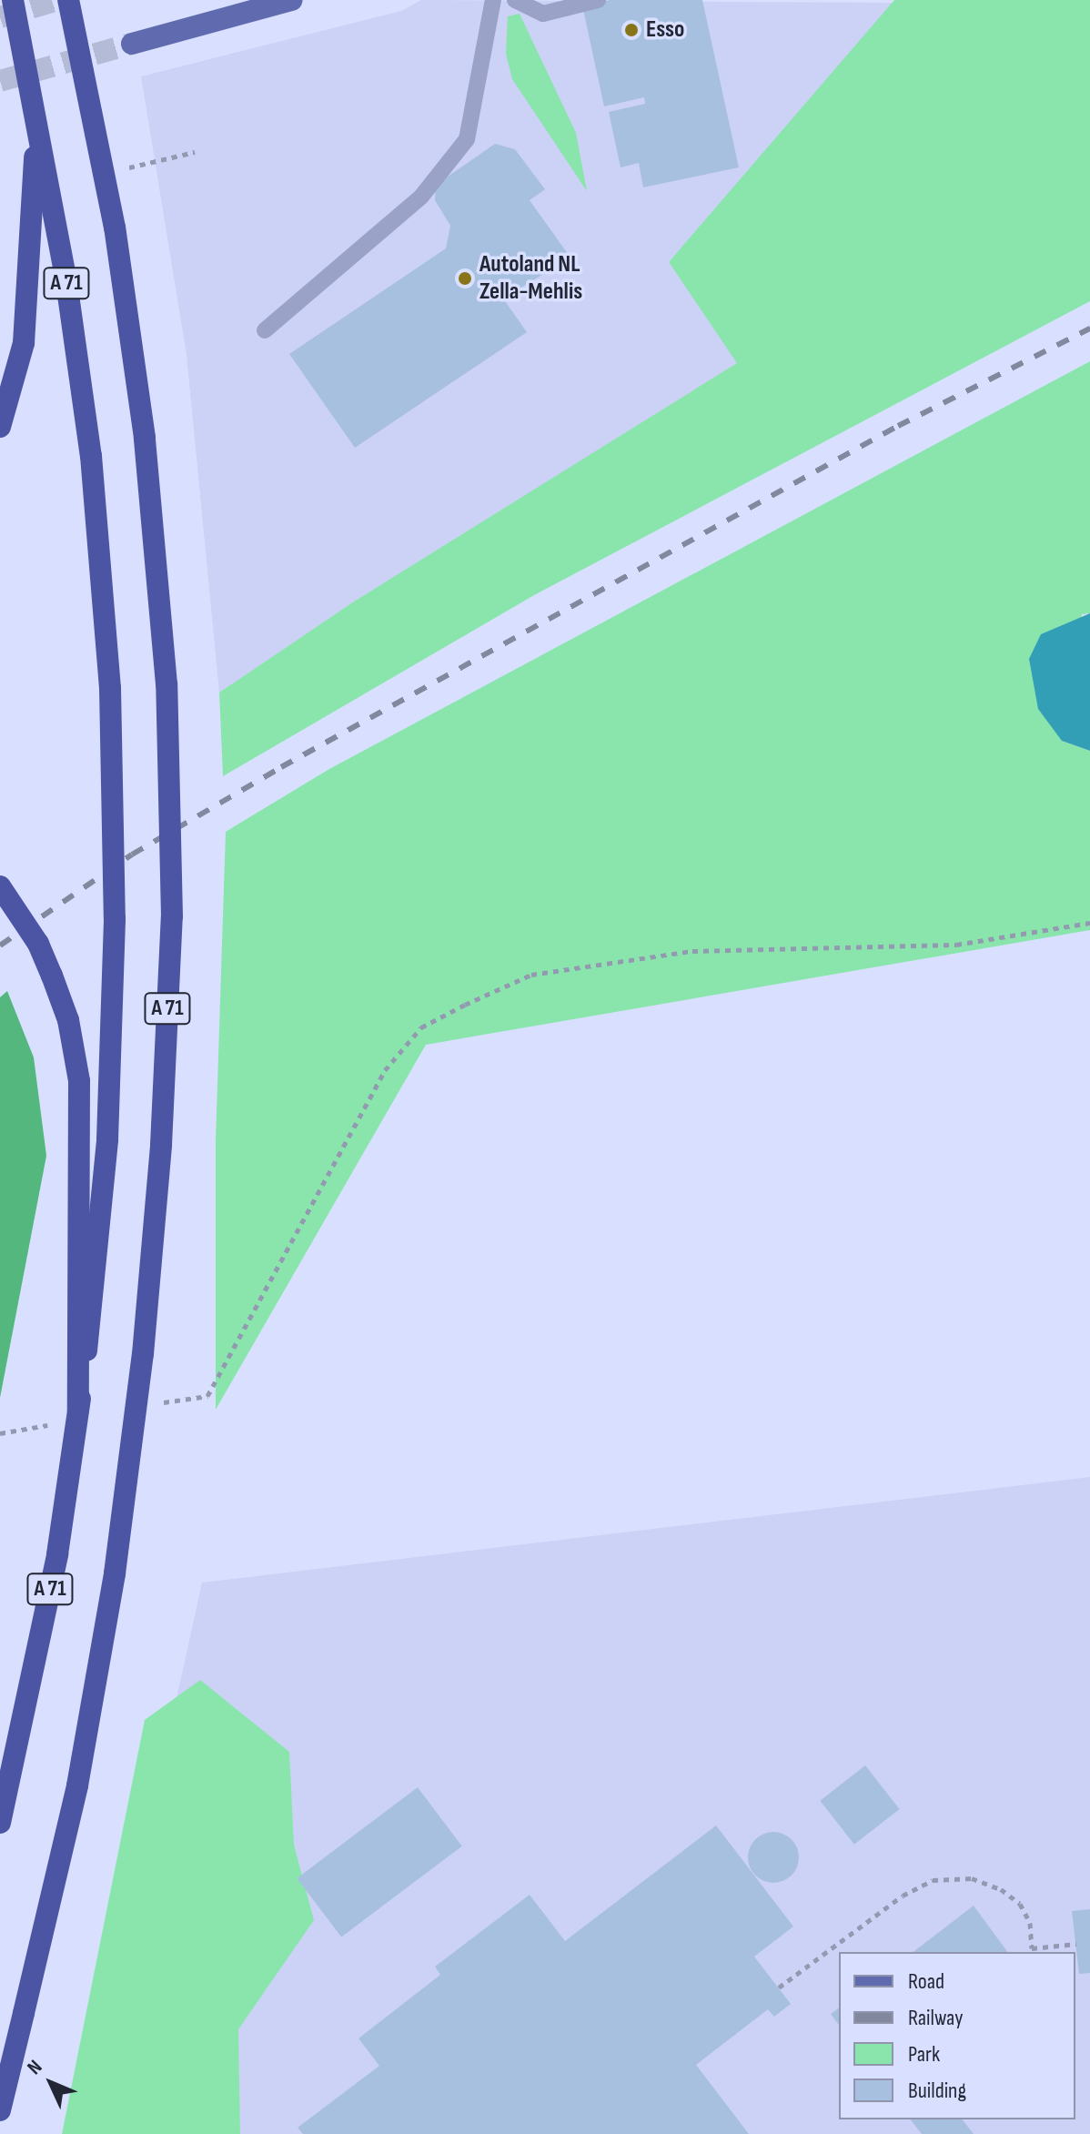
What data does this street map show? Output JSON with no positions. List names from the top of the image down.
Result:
{
  "streets": {
    "highway": ["A 71"]
  },
  "places": ["Esso", "Autoland NL Zella-Mehlis"],
  "legend": [
    "Road",
    "Railway",
    "Park",
    "Building"
  ],
  "north": "top left"
}
